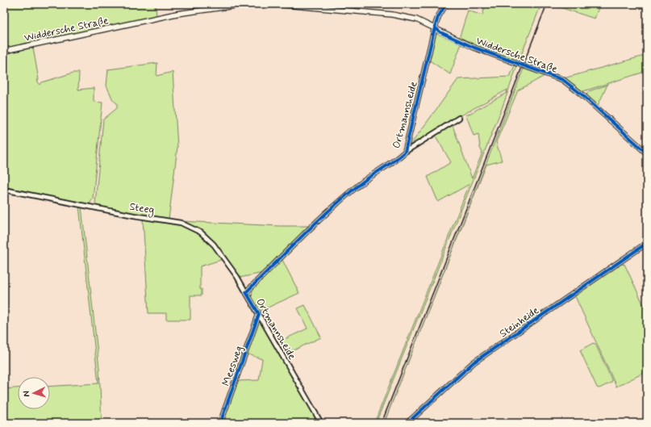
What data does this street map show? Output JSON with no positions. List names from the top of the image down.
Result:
{
  "streets": {
    "street": [
      "Widdersche Straße",
      "Ortmannsheide",
      "Steeg",
      "Steinheide",
      "Meesweg"
    ]
  },
  "crossings": [
    ["Widdersche Straße", "Ortmannsheide"],
    ["Ortmannsheide", "Steeg"],
    ["Ortmannsheide", "Meesweg"]
  ],
  "north": "left"
}
